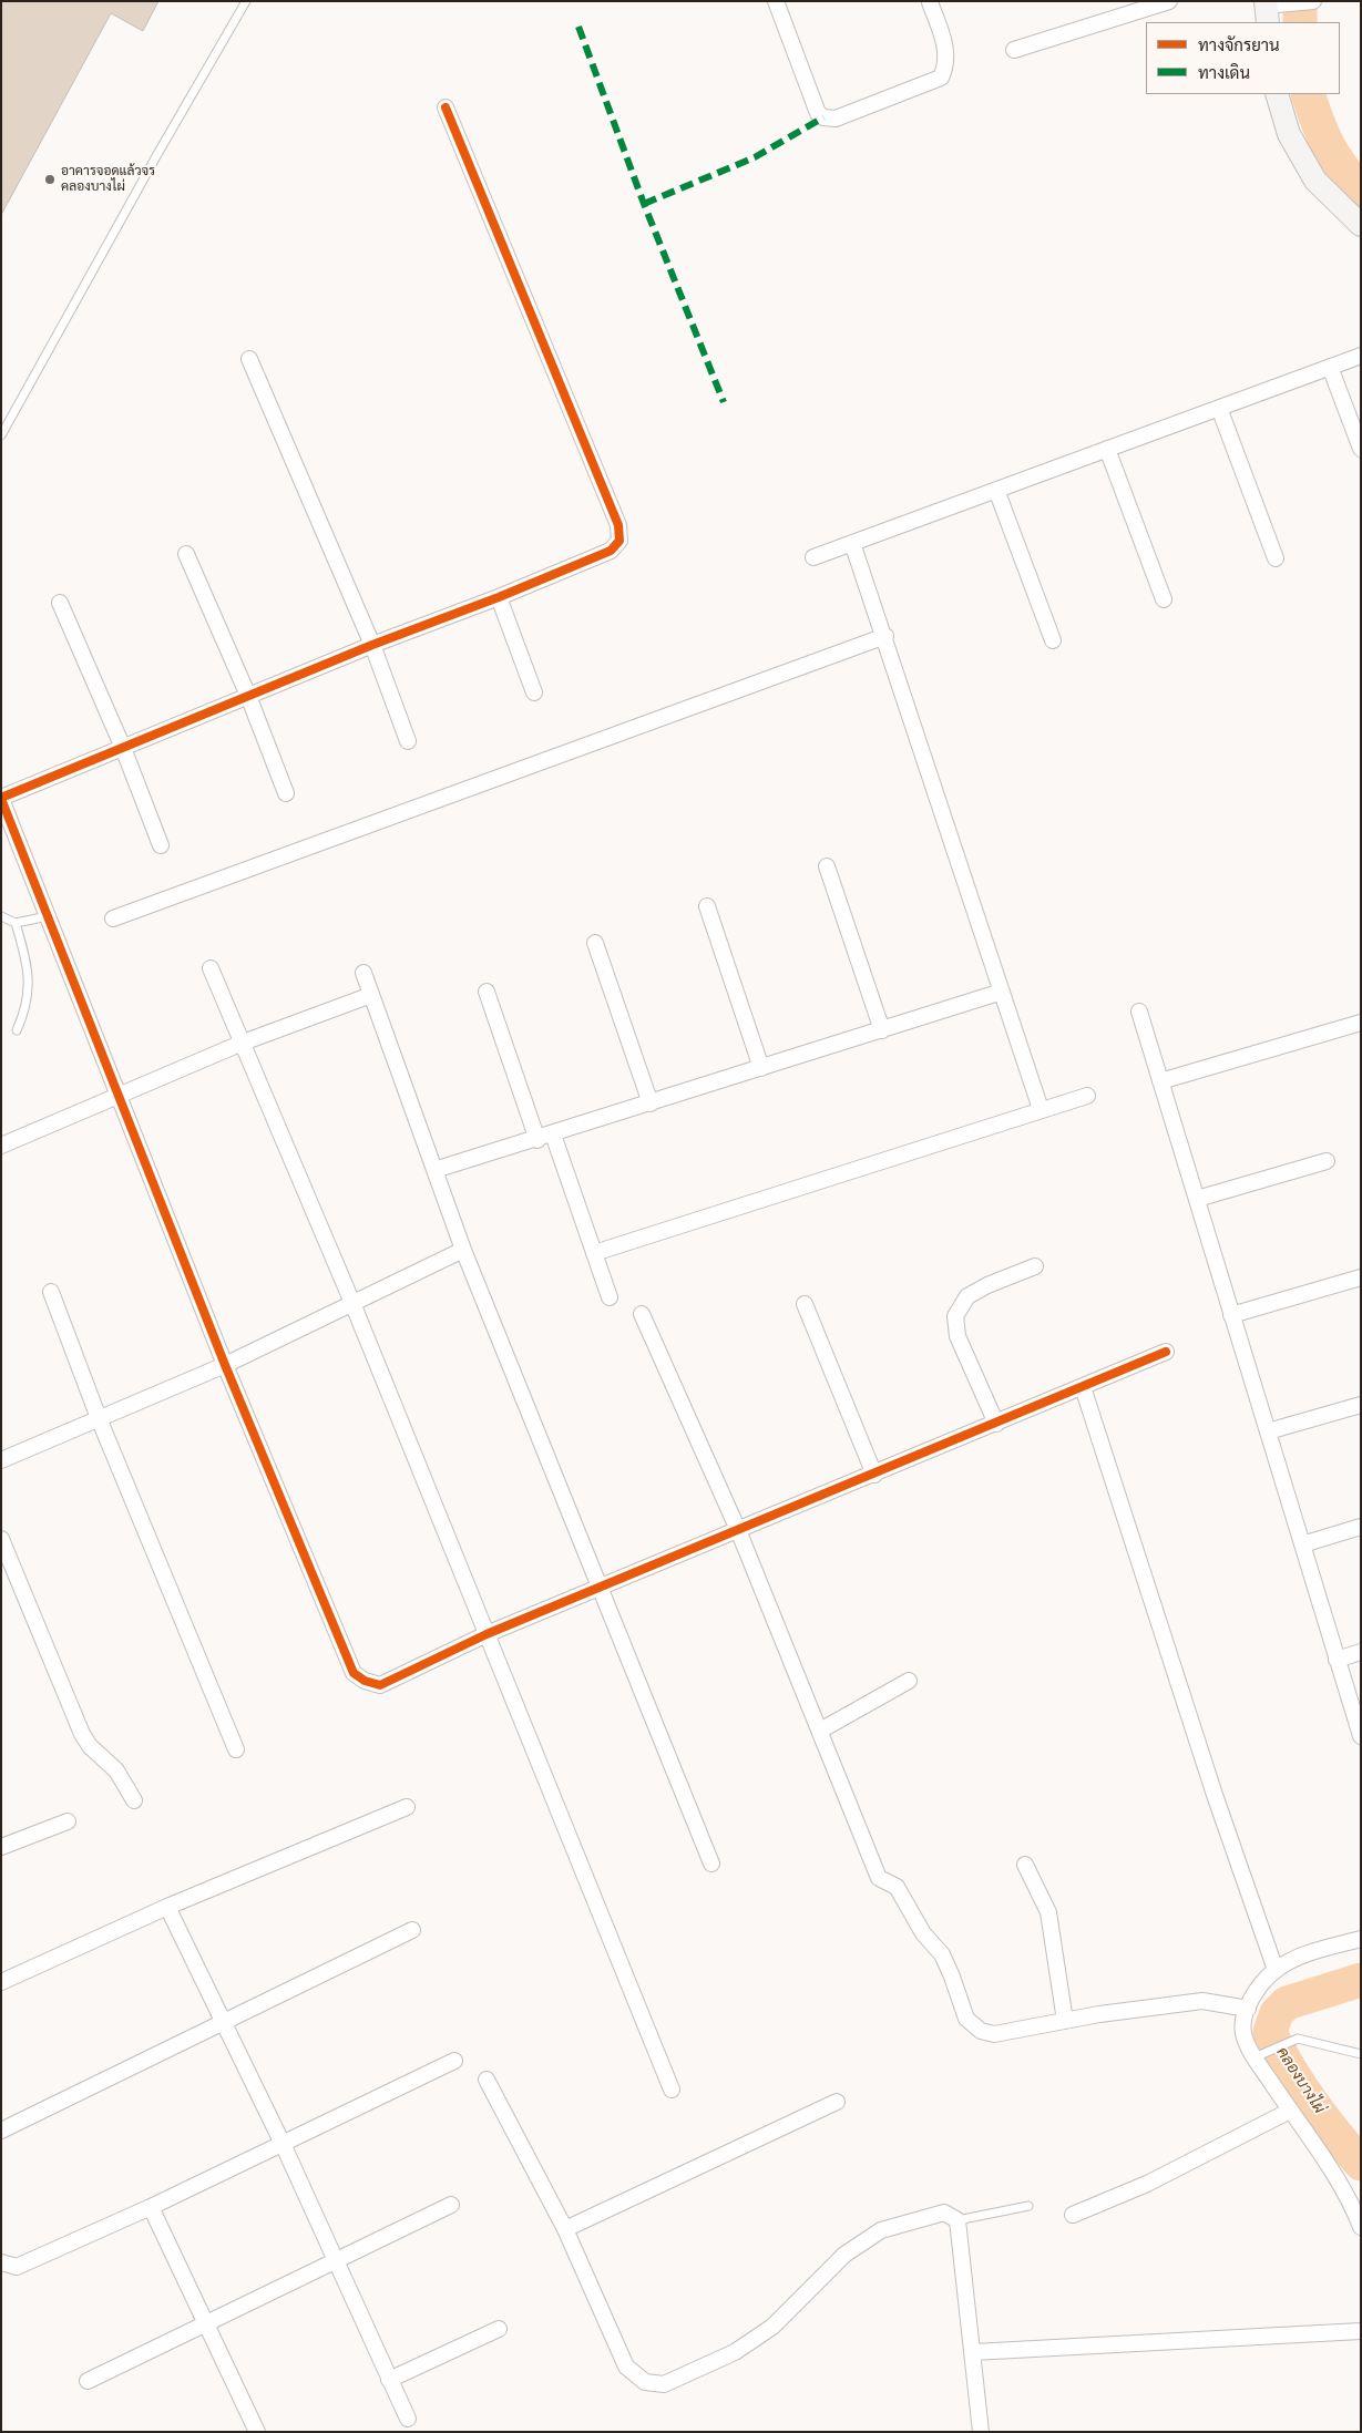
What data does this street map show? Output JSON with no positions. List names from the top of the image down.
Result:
{
  "water": ["คลองบางไผ่"],
  "places": ["อาคารจอดแล้วจร คลองบางไผ่"],
  "legend": ["ทางจักรยาน", "ทางเดิน"]
}
